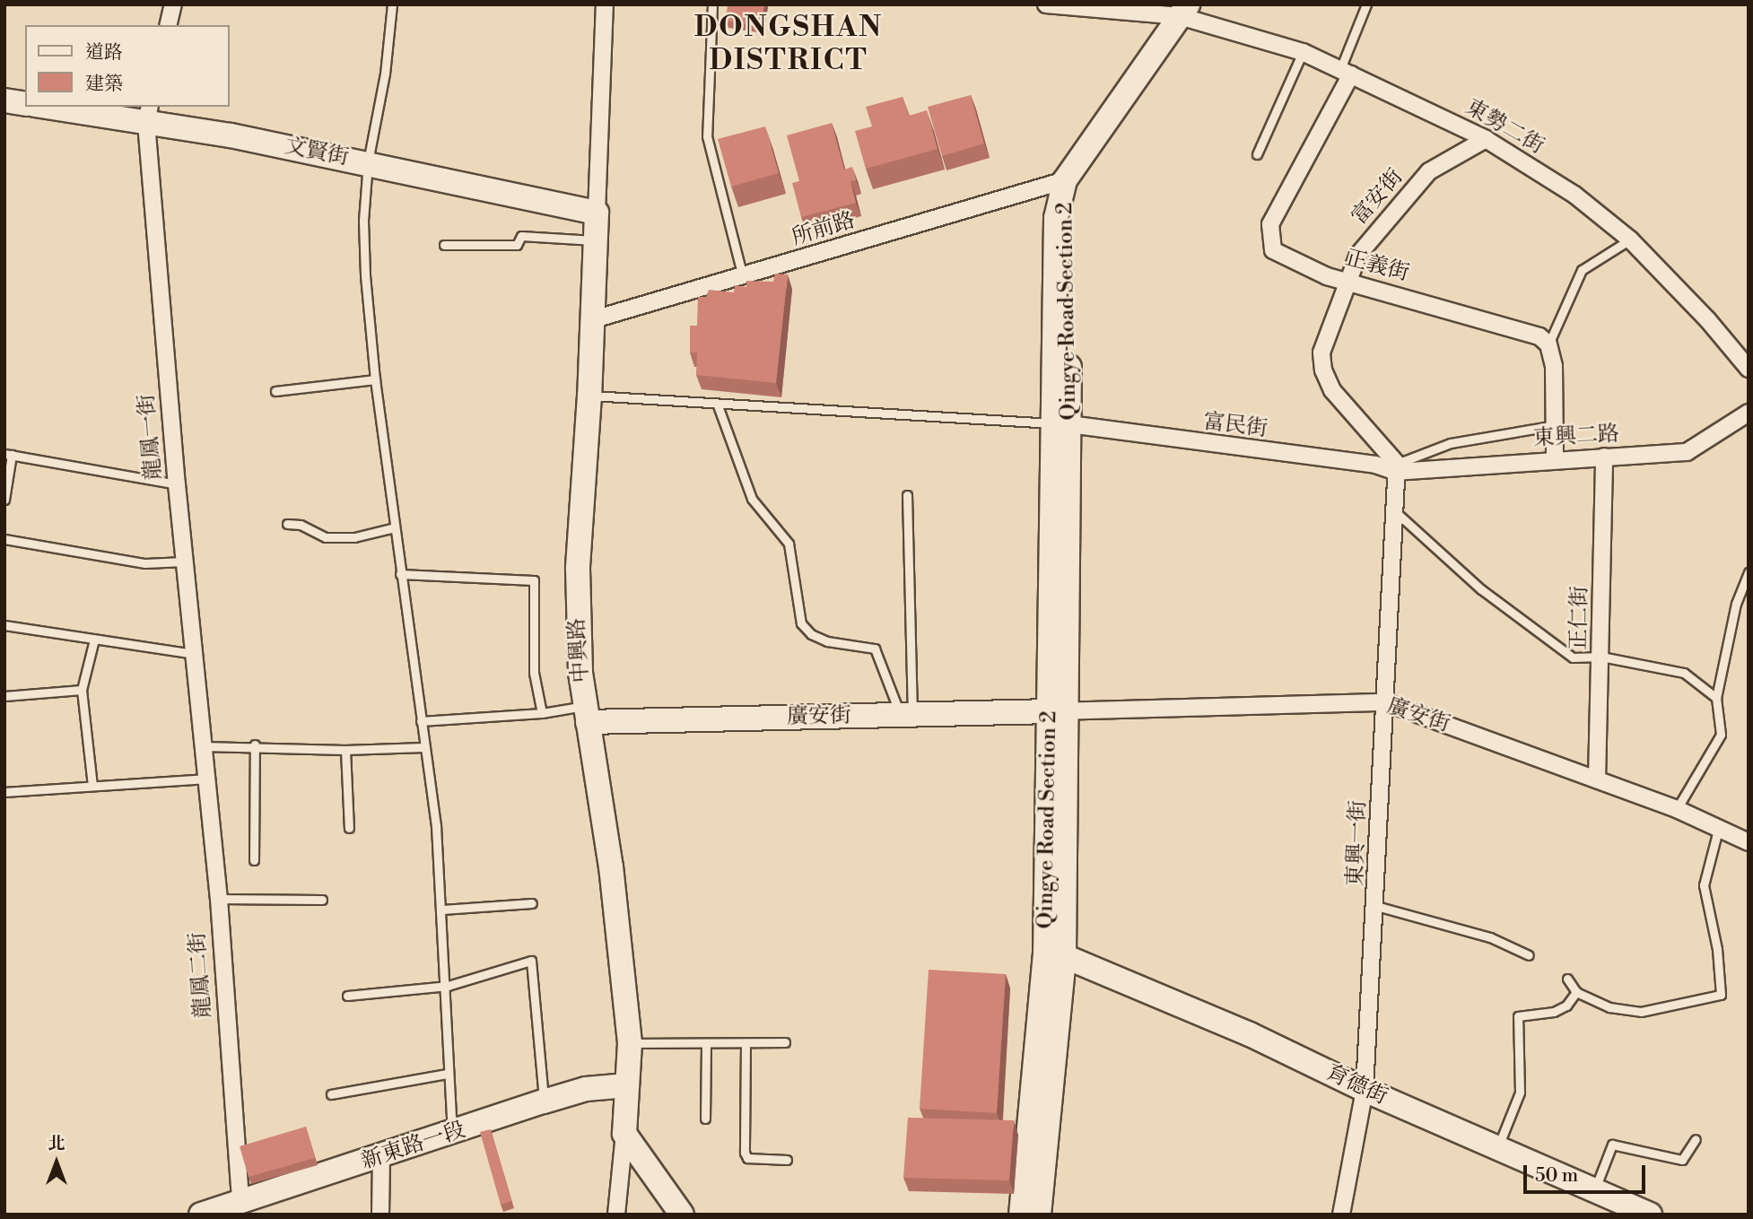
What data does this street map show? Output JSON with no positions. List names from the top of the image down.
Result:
{
  "streets": {
    "street": [
      "東勢二街",
      "文賢街",
      "富安街",
      "所前路",
      "正義街",
      "Qingye Road Section 2",
      "富民街",
      "龍鳳一街",
      "東興二路",
      "正仁街",
      "中興路",
      "廣安街",
      "東興一街",
      "龍鳳二街",
      "育德街",
      "新東路一段"
    ]
  },
  "crossings": [
    ["東勢二街", "富安街"],
    ["東勢二街", "正義街"],
    ["文賢街", "龍鳳一街"],
    ["文賢街", "中興路"],
    ["富安街", "正義街"],
    ["富安街", "富民街"],
    ["富安街", "東興二路"],
    ["富安街", "東興一街"],
    ["所前路", "Qingye Road Section 2"],
    ["所前路", "中興路"],
    ["Qingye Road Section 2", "富民街"],
    ["Qingye Road Section 2", "廣安街"],
    ["Qingye Road Section 2", "育德街"],
    ["富民街", "東興二路"],
    ["富民街", "東興一街"],
    ["龍鳳一街", "龍鳳二街"],
    ["東興二路", "正仁街"],
    ["東興二路", "東興一街"],
    ["正仁街", "廣安街"],
    ["中興路", "廣安街"],
    ["中興路", "新東路一段"],
    ["廣安街", "東興一街"],
    ["東興一街", "育德街"],
    ["龍鳳二街", "新東路一段"]
  ],
  "districts": ["DONGSHAN DISTRICT"],
  "legend": ["道路", "建築"],
  "scale_bar": "50 m",
  "north": "top"
}
